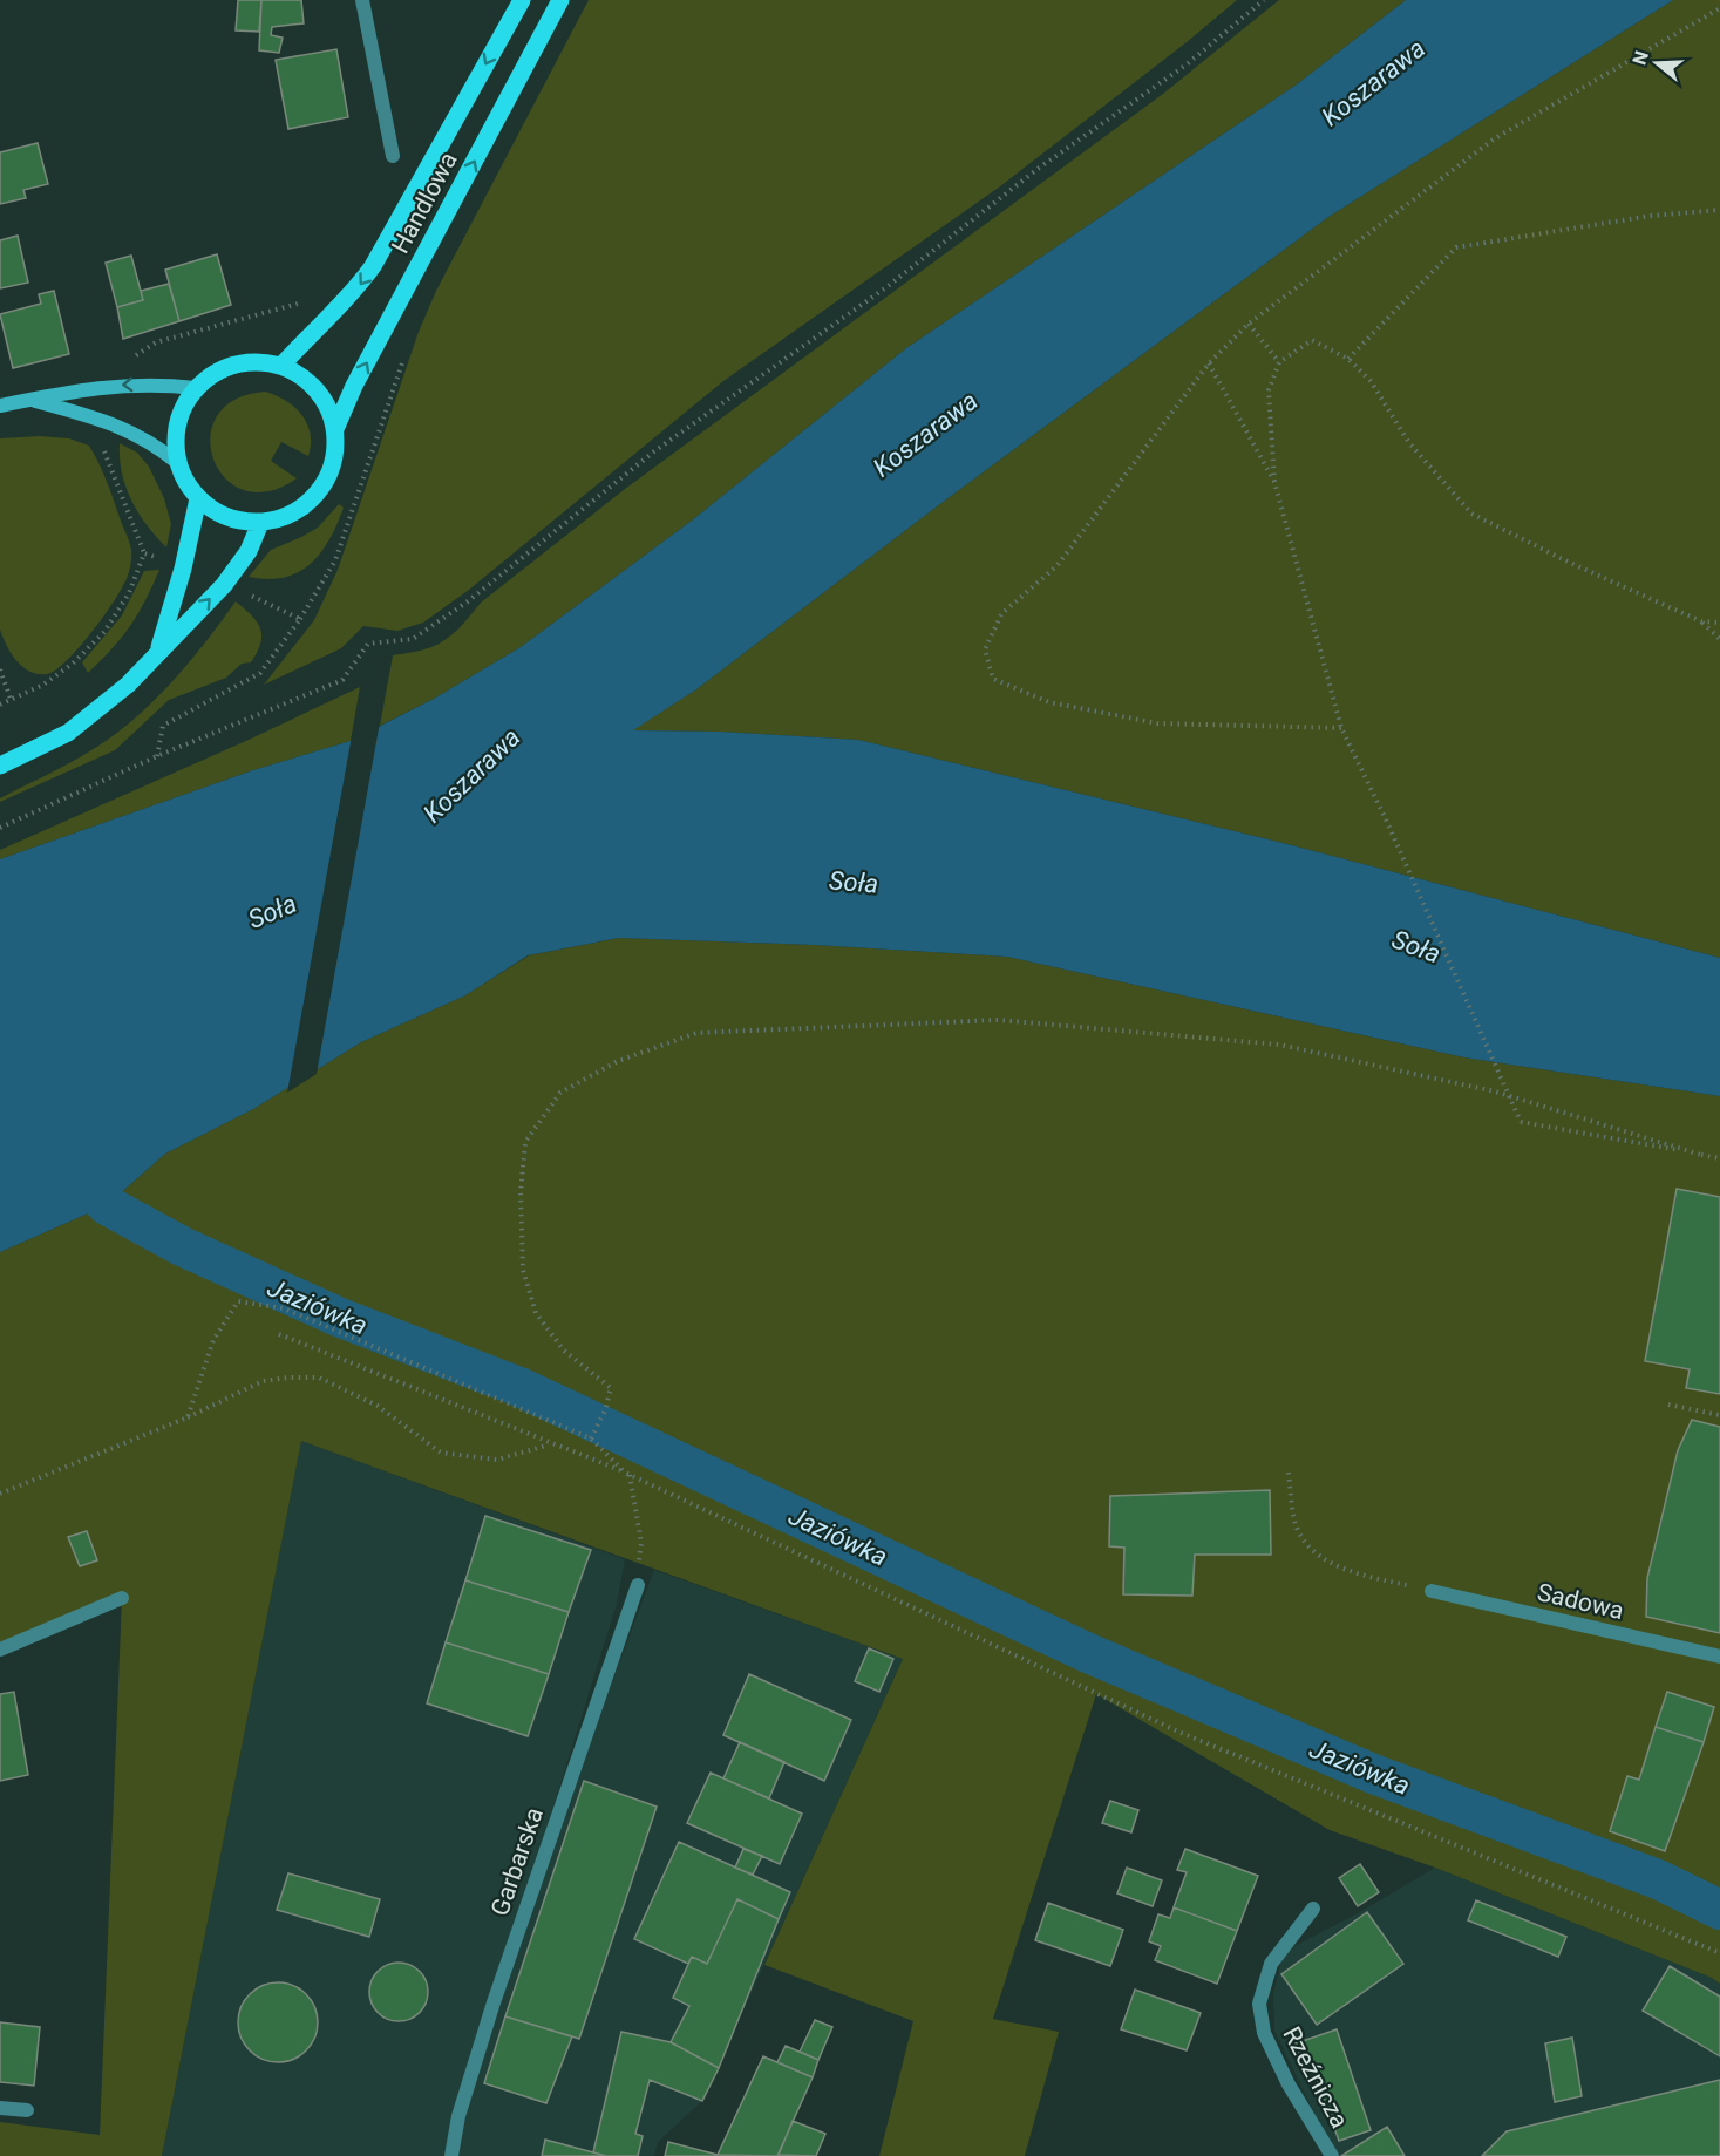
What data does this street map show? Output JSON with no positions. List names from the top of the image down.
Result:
{
  "streets": {
    "main road": ["Handlowa"],
    "street": ["Sadowa", "Garbarska", "Rzeźnicza"]
  },
  "water": ["Koszarawa", "Soła", "Jaziówka"],
  "north": "left"
}
